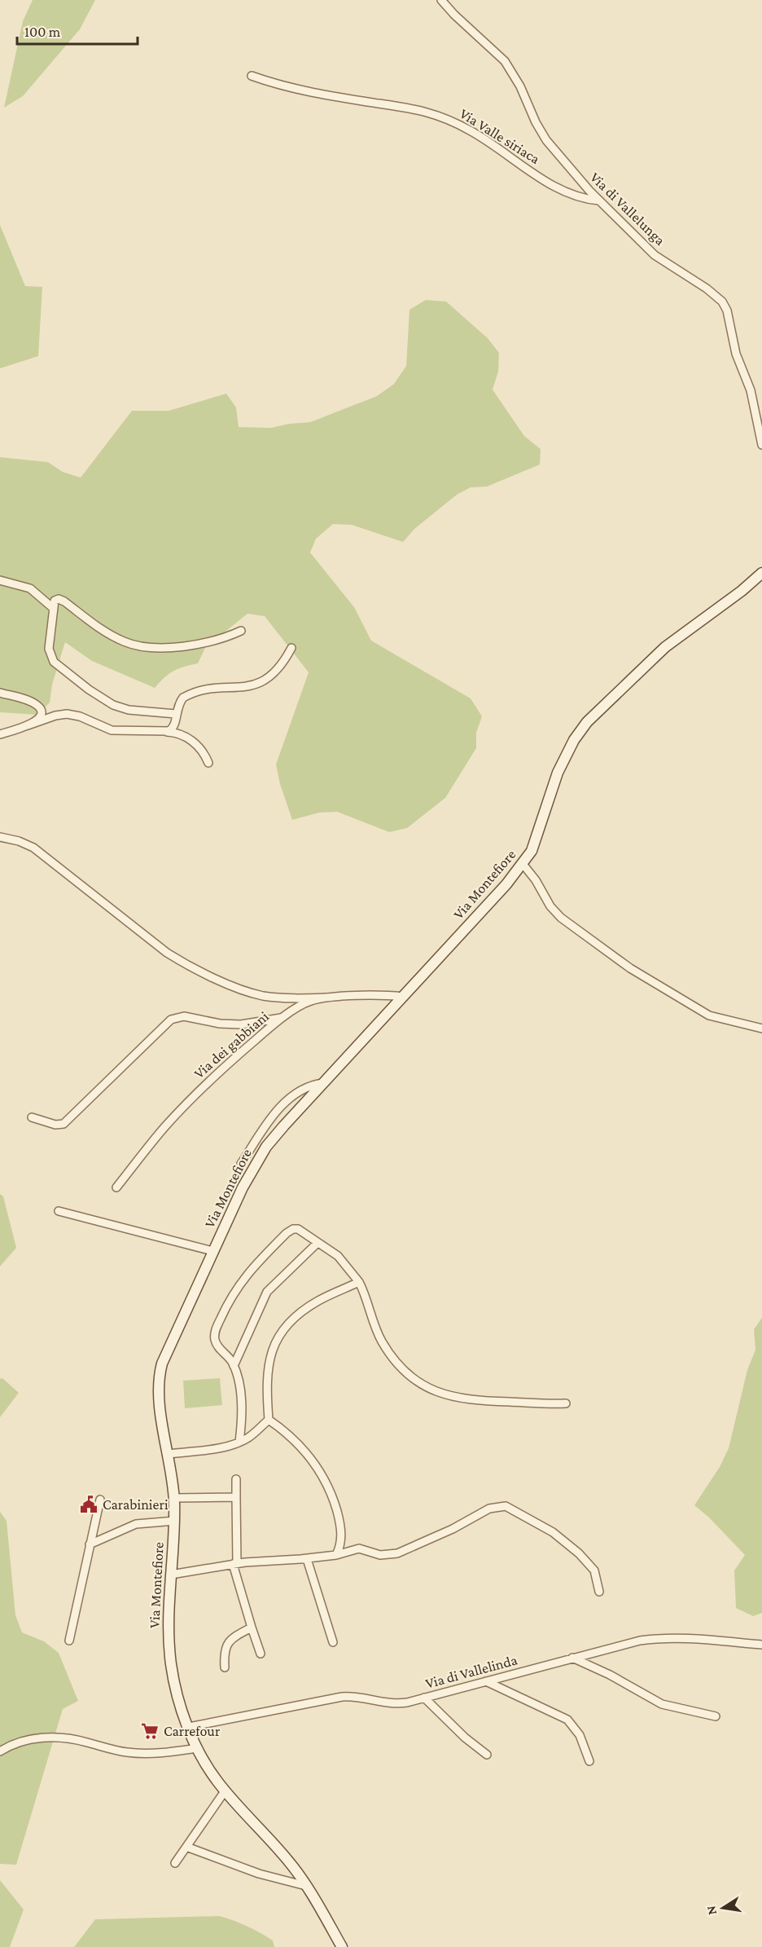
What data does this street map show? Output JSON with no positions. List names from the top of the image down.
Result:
{
  "streets": {
    "main road": ["Via Montefiore"],
    "street": [
      "Via Valle siriaca",
      "Via di Vallelunga",
      "Via dei gabbiani",
      "Via di Vallelinda"
    ]
  },
  "crossings": [
    ["Via Valle siriaca", "Via di Vallelunga"],
    ["Via Montefiore", "Via dei gabbiani"],
    ["Via Montefiore", "Via di Vallelinda"]
  ],
  "places": {
    "public building": ["Carabinieri"],
    "supermarket": ["Carrefour"]
  },
  "scale_bar": "100 m",
  "north": "left"
}
